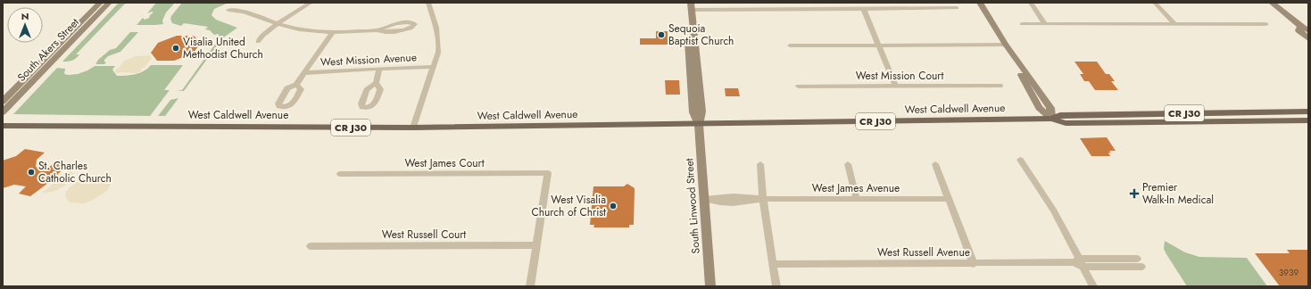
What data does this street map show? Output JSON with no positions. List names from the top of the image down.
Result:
{
  "streets": {
    "main road": ["West Caldwell Avenue", "CR J30"],
    "street": [
      "South Akers Street",
      "West Mission Avenue",
      "West Mission Court",
      "West James Court",
      "West James Avenue",
      "South Linwood Street",
      "West Russell Court",
      "West Russell Avenue"
    ]
  },
  "crossings": [
    ["West Caldwell Avenue", "South Linwood Street"],
    ["West James Court", "West Russell Court"],
    ["West James Avenue", "South Linwood Street"]
  ],
  "places": {
    "other": [
      "Sequoia Baptist Church",
      "Visalia United Methodist Church",
      "St. Charles Catholic Church",
      "West Visalia Church of Christ"
    ],
    "health": ["Premier Walk-In Medical"]
  },
  "house_numbers": ["3939"],
  "north": "top"
}
